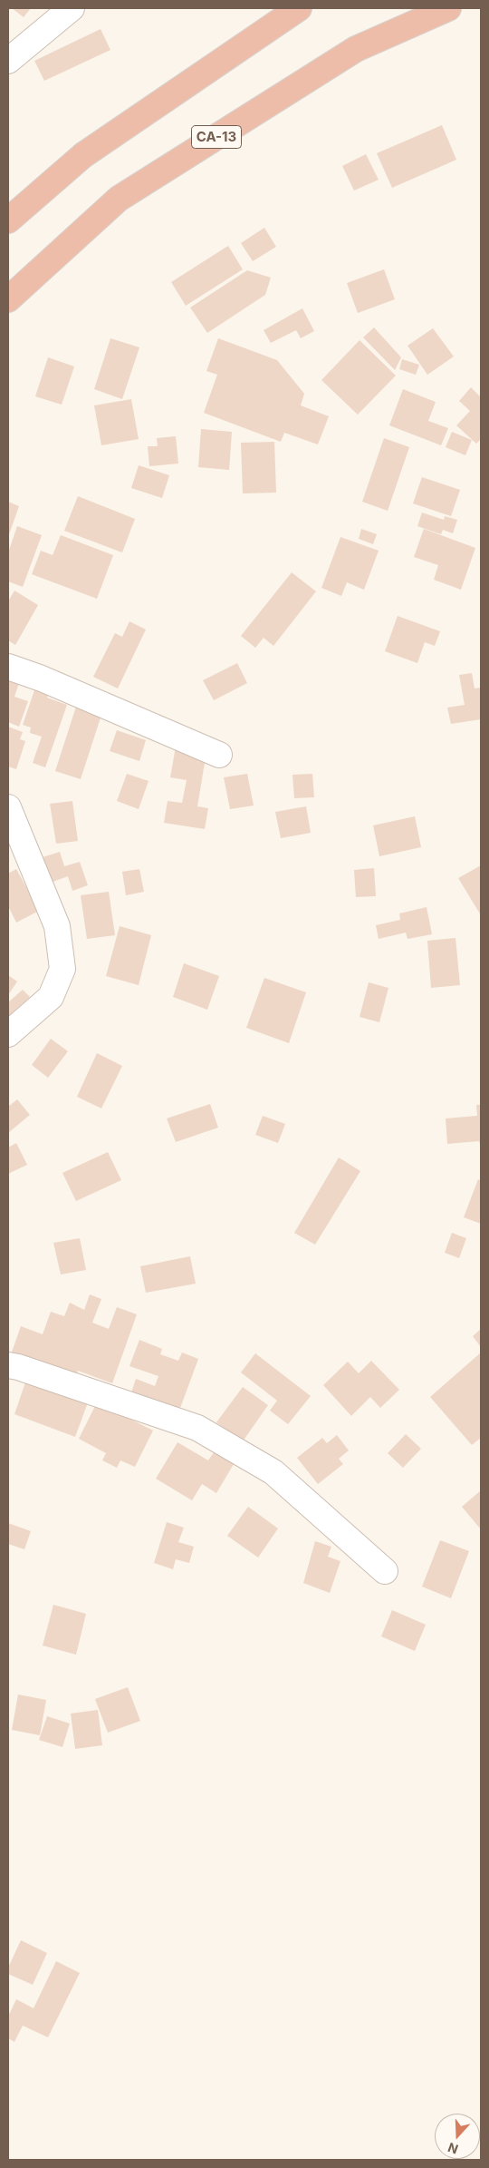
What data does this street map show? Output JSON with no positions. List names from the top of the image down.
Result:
{
  "streets": {
    "highway": ["CA-13"]
  },
  "north": "bottom"
}
